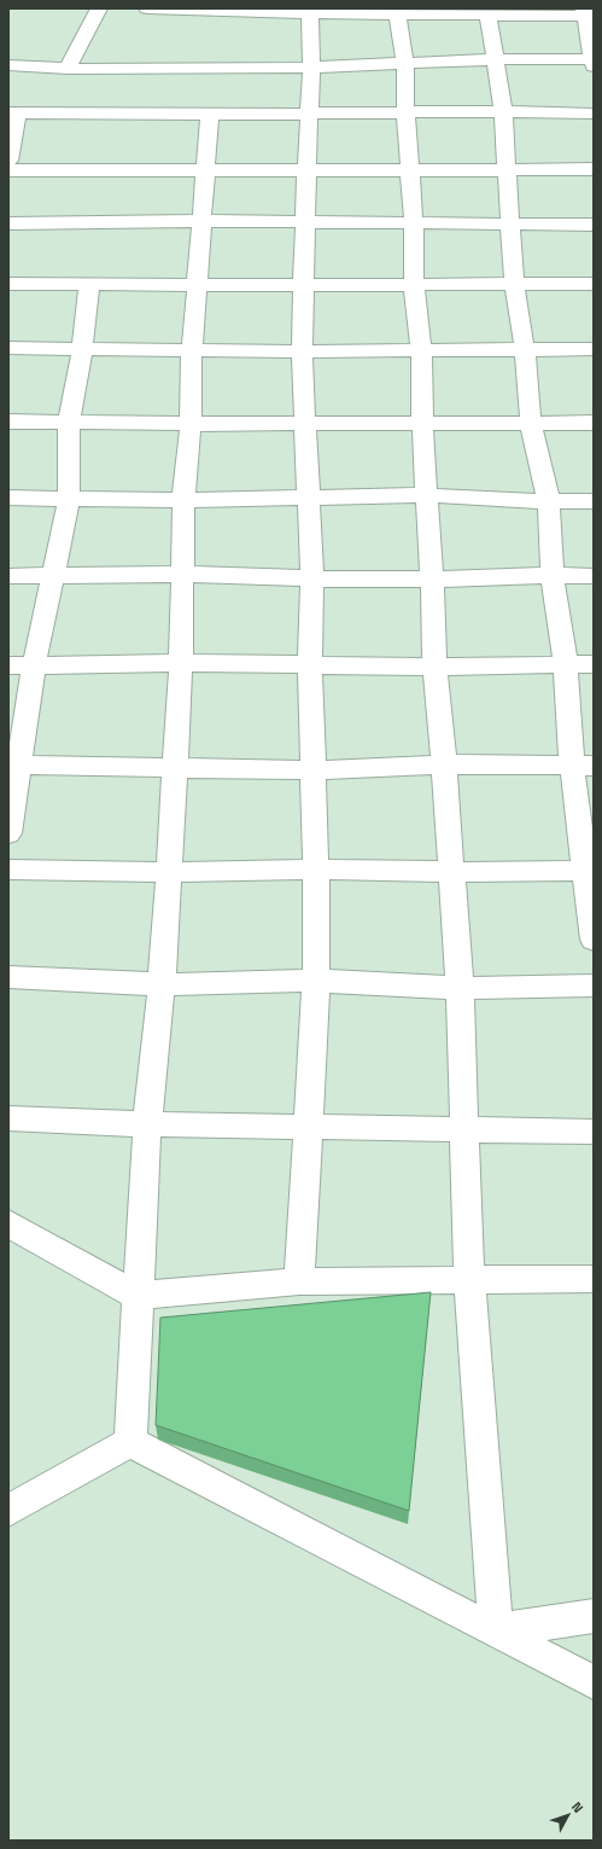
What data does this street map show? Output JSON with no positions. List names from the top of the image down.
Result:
{
  "north": "top right"
}
